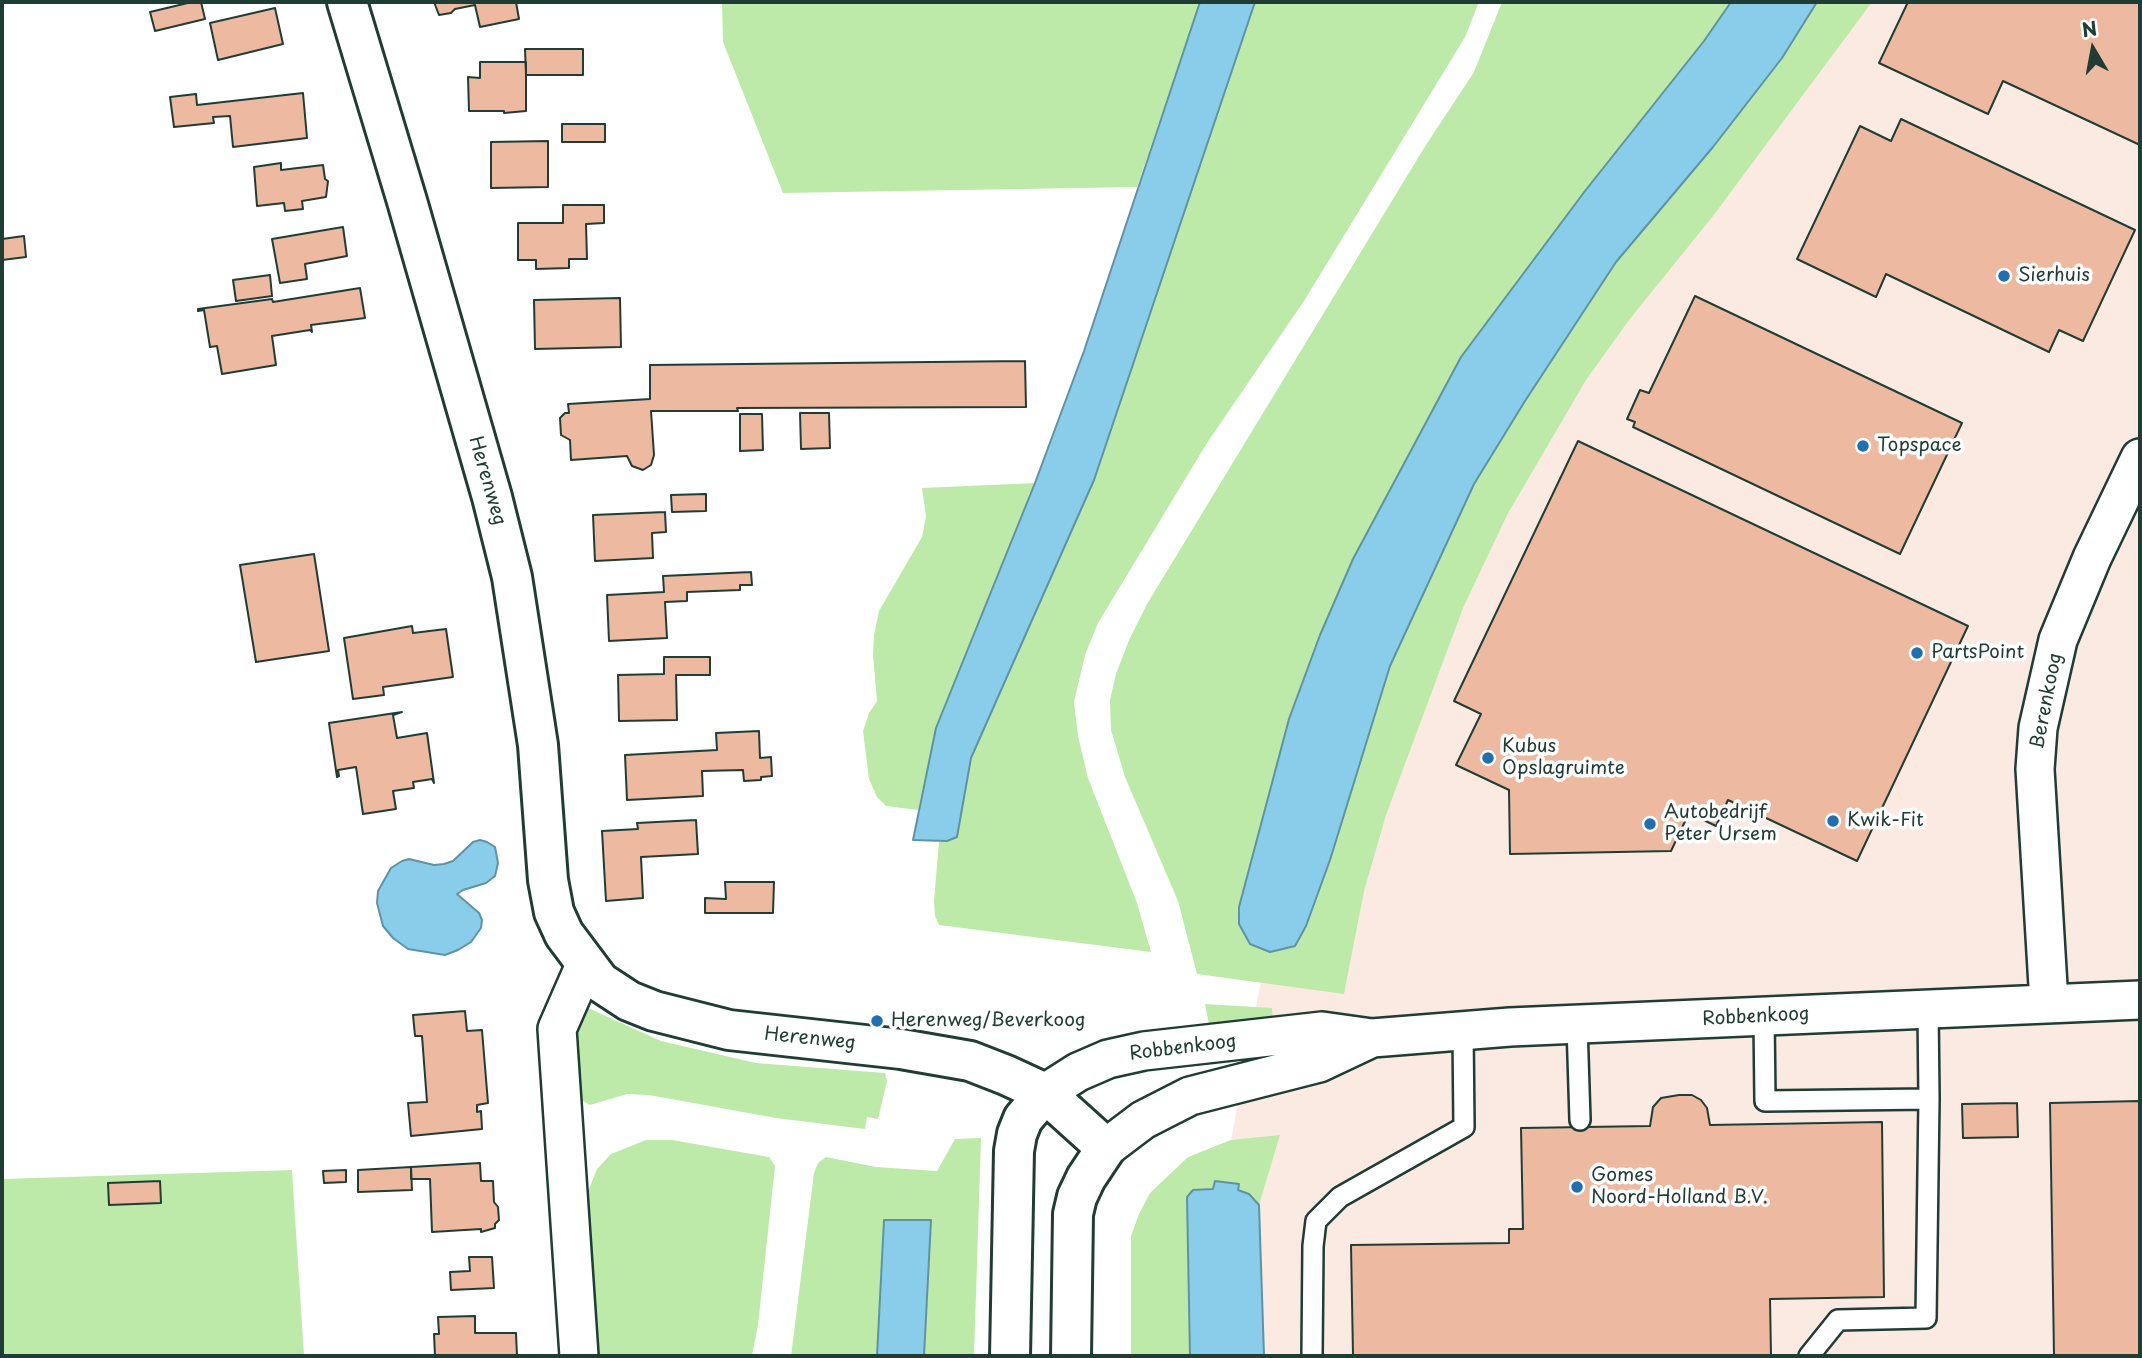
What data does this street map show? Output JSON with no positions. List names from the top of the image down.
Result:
{
  "streets": {
    "street": ["Herenweg", "Berenkoog", "Robbenkoog"]
  },
  "crossings": [
    ["Herenweg", "Robbenkoog"],
    ["Berenkoog", "Robbenkoog"]
  ],
  "places": [
    "Sierhuis",
    "Topspace",
    "PartsPoint",
    "Kubus Opslagruimte",
    "Kwik-Fit",
    "Autobedrijf Peter Ursem",
    "Herenweg/Beverkoog",
    "Gomes Noord-Holland B.V."
  ],
  "north": "top"
}
